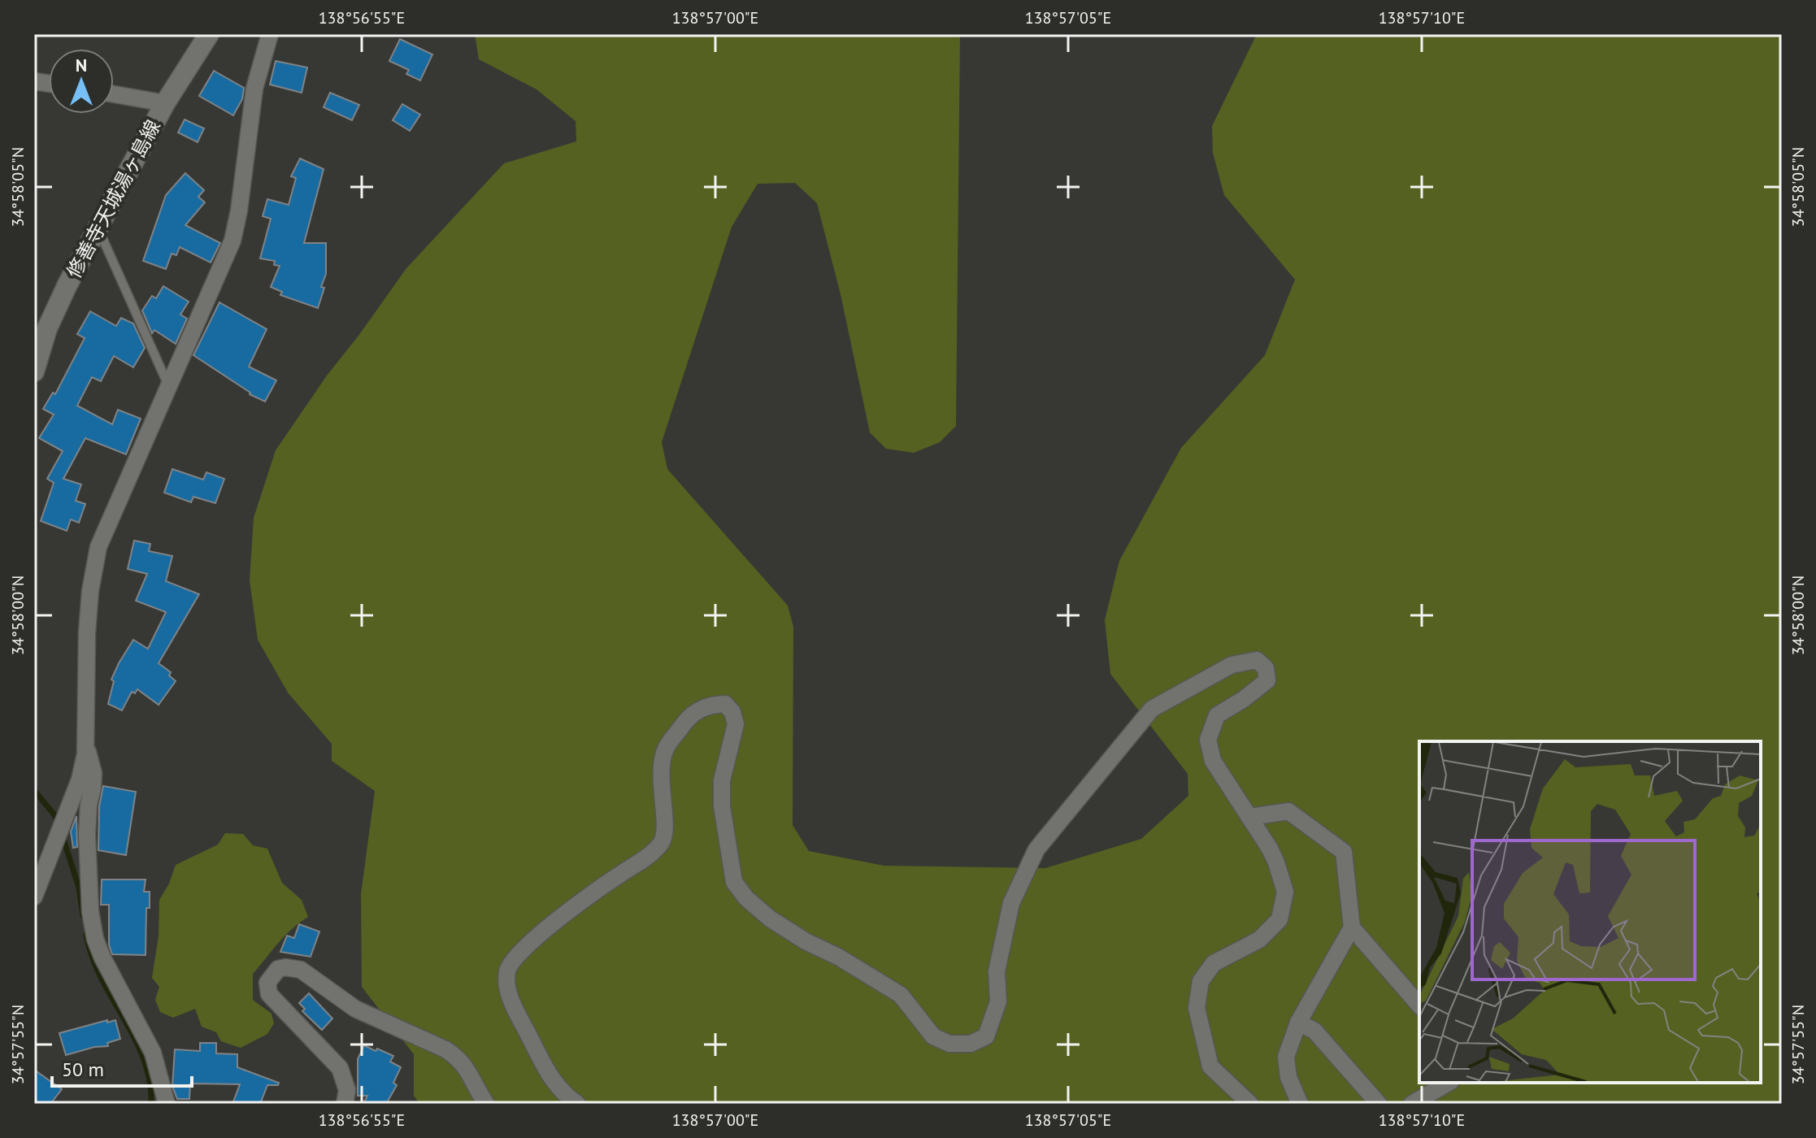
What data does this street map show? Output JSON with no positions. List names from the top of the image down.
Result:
{
  "streets": {
    "main road": ["修善寺天城湯ヶ島線"]
  },
  "scale_bar": "50 m",
  "north": "top",
  "coordinates": [
    "138°56'55\"E",
    "138°57'00\"E",
    "138°57'05\"E",
    "138°57'10\"E",
    "34°58'05\"N",
    "34°58'00\"N",
    "34°57'55\"N"
  ]
}
